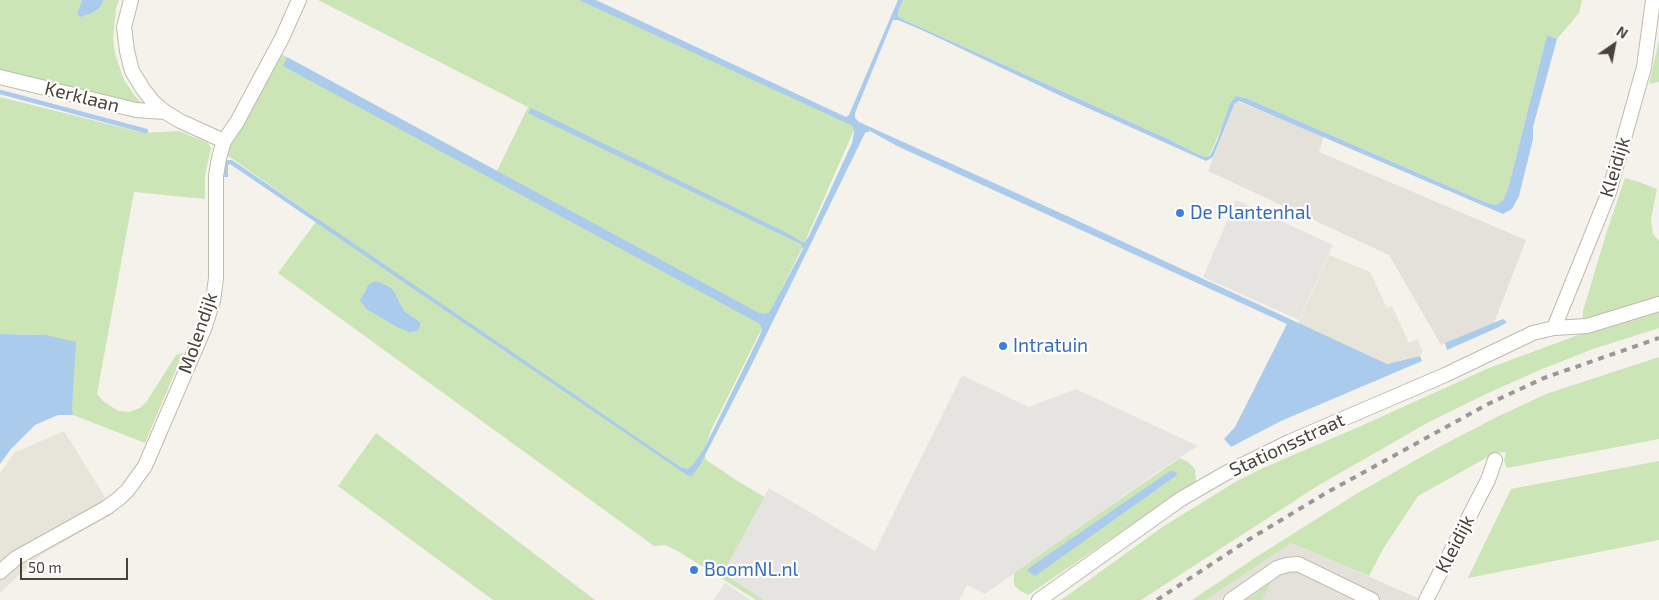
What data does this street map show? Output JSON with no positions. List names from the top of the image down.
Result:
{
  "streets": {
    "street": [
      "Kerklaan",
      "Kleidijk",
      "Molendijk",
      "Stationsstraat"
    ]
  },
  "crossings": [
    ["Kleidijk", "Stationsstraat"]
  ],
  "places": ["De Plantenhal", "Intratuin", "BoomNL.nl"],
  "scale_bar": "50 m",
  "north": "top right"
}
